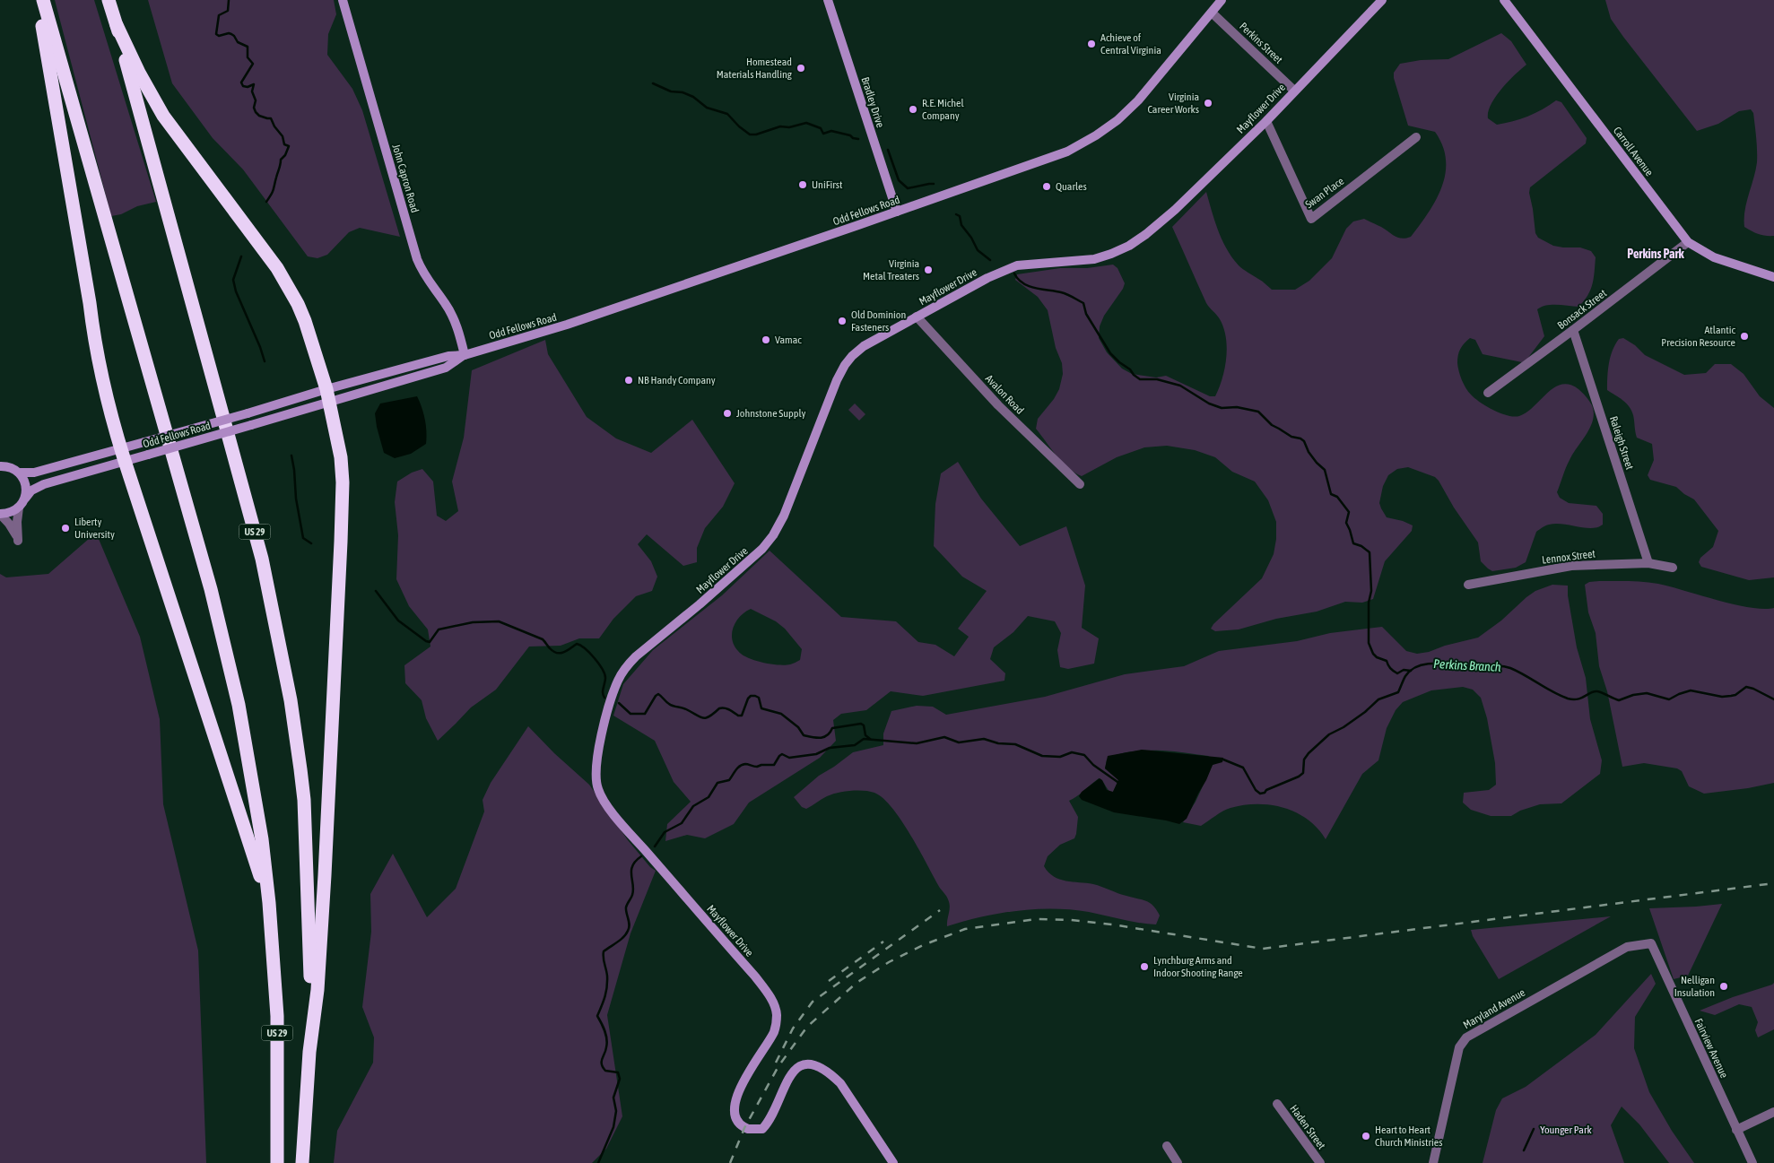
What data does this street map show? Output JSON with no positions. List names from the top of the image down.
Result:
{
  "streets": {
    "highway": ["US 29"],
    "street": [
      "Perkins Street",
      "Bradley Drive",
      "Mayflower Drive",
      "Carroll Avenue",
      "John Capron Road",
      "Swan Place",
      "Odd Fellows Road",
      "Bonsack Street",
      "Avalon Road",
      "Raleigh Street",
      "Lennox Street",
      "Maryland Avenue",
      "Fairview Avenue",
      "Haden Street"
    ]
  },
  "crossings": [
    ["Perkins Street", "Mayflower Drive"],
    ["Perkins Street", "Odd Fellows Road"],
    ["Bradley Drive", "Odd Fellows Road"],
    ["Mayflower Drive", "Swan Place"],
    ["Mayflower Drive", "Avalon Road"],
    ["Carroll Avenue", "Bonsack Street"],
    ["John Capron Road", "Odd Fellows Road"],
    ["Bonsack Street", "Raleigh Street"],
    ["Raleigh Street", "Lennox Street"],
    ["Maryland Avenue", "Fairview Avenue"]
  ],
  "districts": ["Perkins Park"],
  "water": ["Perkins Branch"],
  "parks": ["Younger Park"],
  "places": [
    "Achieve of Central Virginia",
    "Homestead Materials Handling",
    "Virginia Career Works",
    "R.E. Michel Company",
    "UniFirst",
    "Quarles",
    "Virginia Metal Treaters",
    "Old Dominion Fasteners",
    "Atlantic Precision Resource",
    "Vamac",
    "NB Handy Company",
    "Johnstone Supply",
    "Liberty University",
    "Lynchburg Arms and Indoor Shooting Range",
    "Nelligan Insulation",
    "Heart to Heart Church Ministries"
  ]
}
